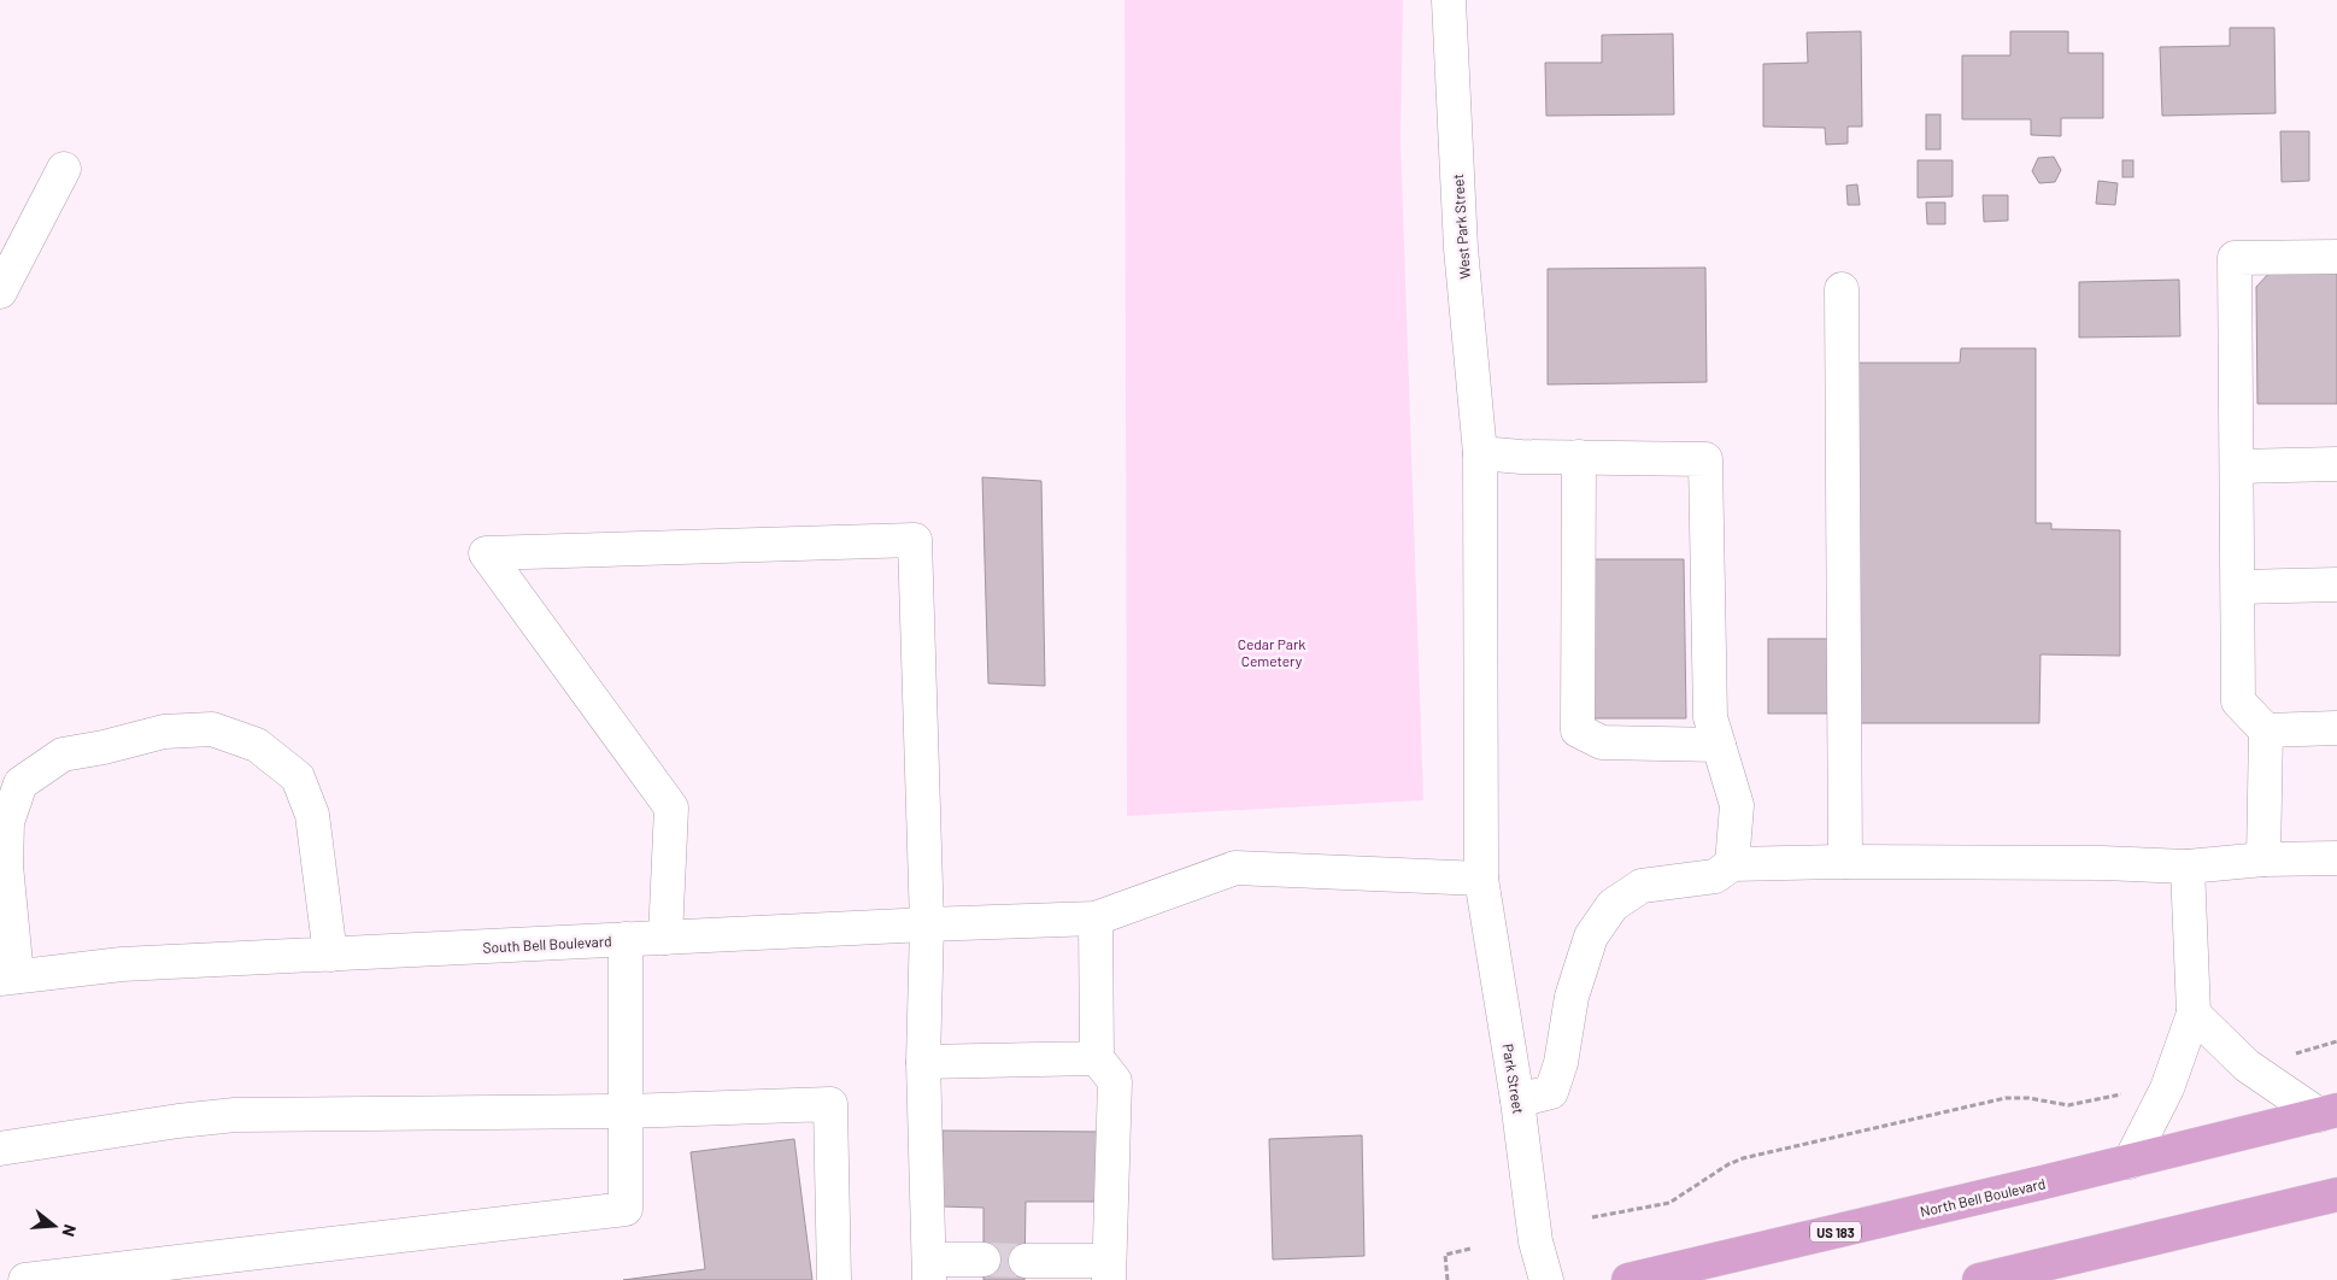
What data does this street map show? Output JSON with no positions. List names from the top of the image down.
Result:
{
  "streets": {
    "main road": ["North Bell Boulevard", "US 183"],
    "street": ["West Park Street", "South Bell Boulevard", "Park Street"]
  },
  "crossings": [
    ["West Park Street", "South Bell Boulevard"],
    ["West Park Street", "Park Street"],
    ["South Bell Boulevard", "Park Street"]
  ],
  "parks": ["Cedar Park Cemetery"],
  "north": "right"
}
